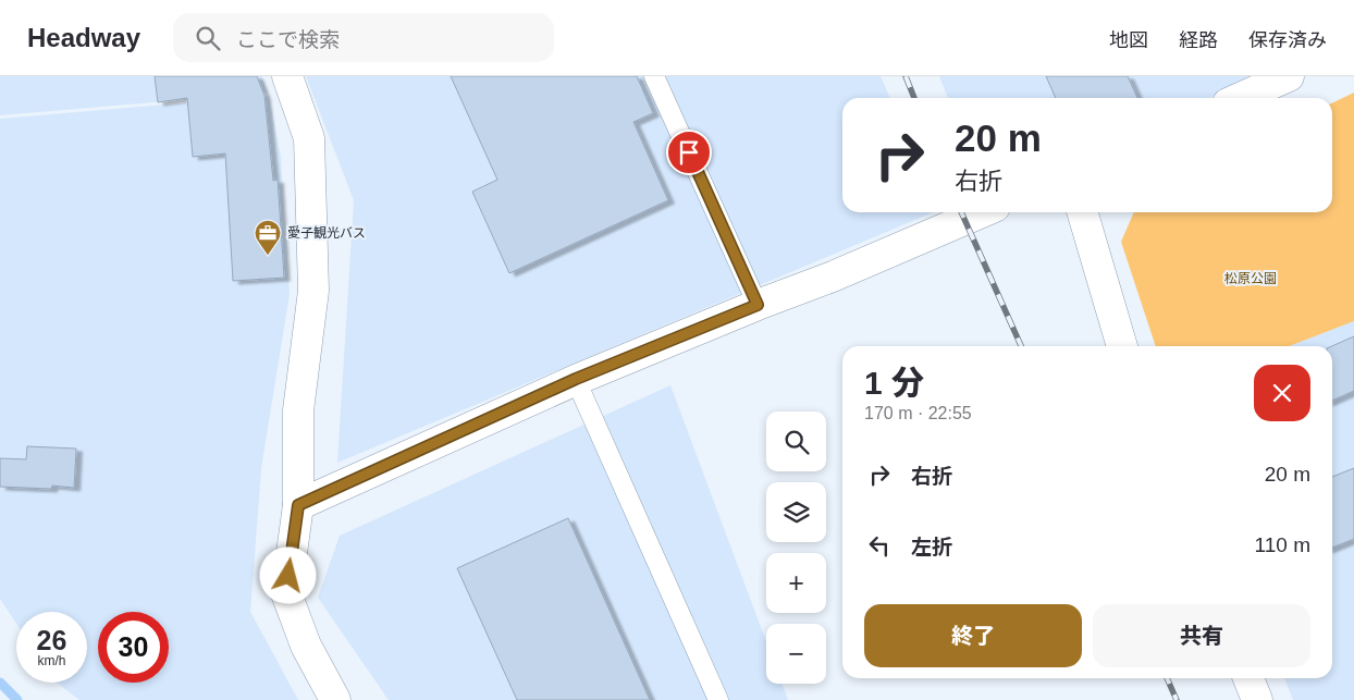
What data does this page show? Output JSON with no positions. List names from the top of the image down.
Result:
{
  "parks": ["松原公園"],
  "places": {
    "office": ["愛子観光バス"]
  },
  "page": {
    "header": "Headway",
    "search": "ここで検索",
    "nav": ["地図", "経路", "保存済み"],
    "turn": ["20 m", "右折"],
    "heading": ["1 分", "170 m · 22:55"],
    "map_buttons": ["+", "−"],
    "list": [
      {
        "name": "右折",
        "value": "20 m"
      },
      {
        "name": "左折",
        "value": "110 m"
      }
    ],
    "buttons": ["終了", "共有"],
    "speed": "26 km/h",
    "limit": "30"
  }
}
